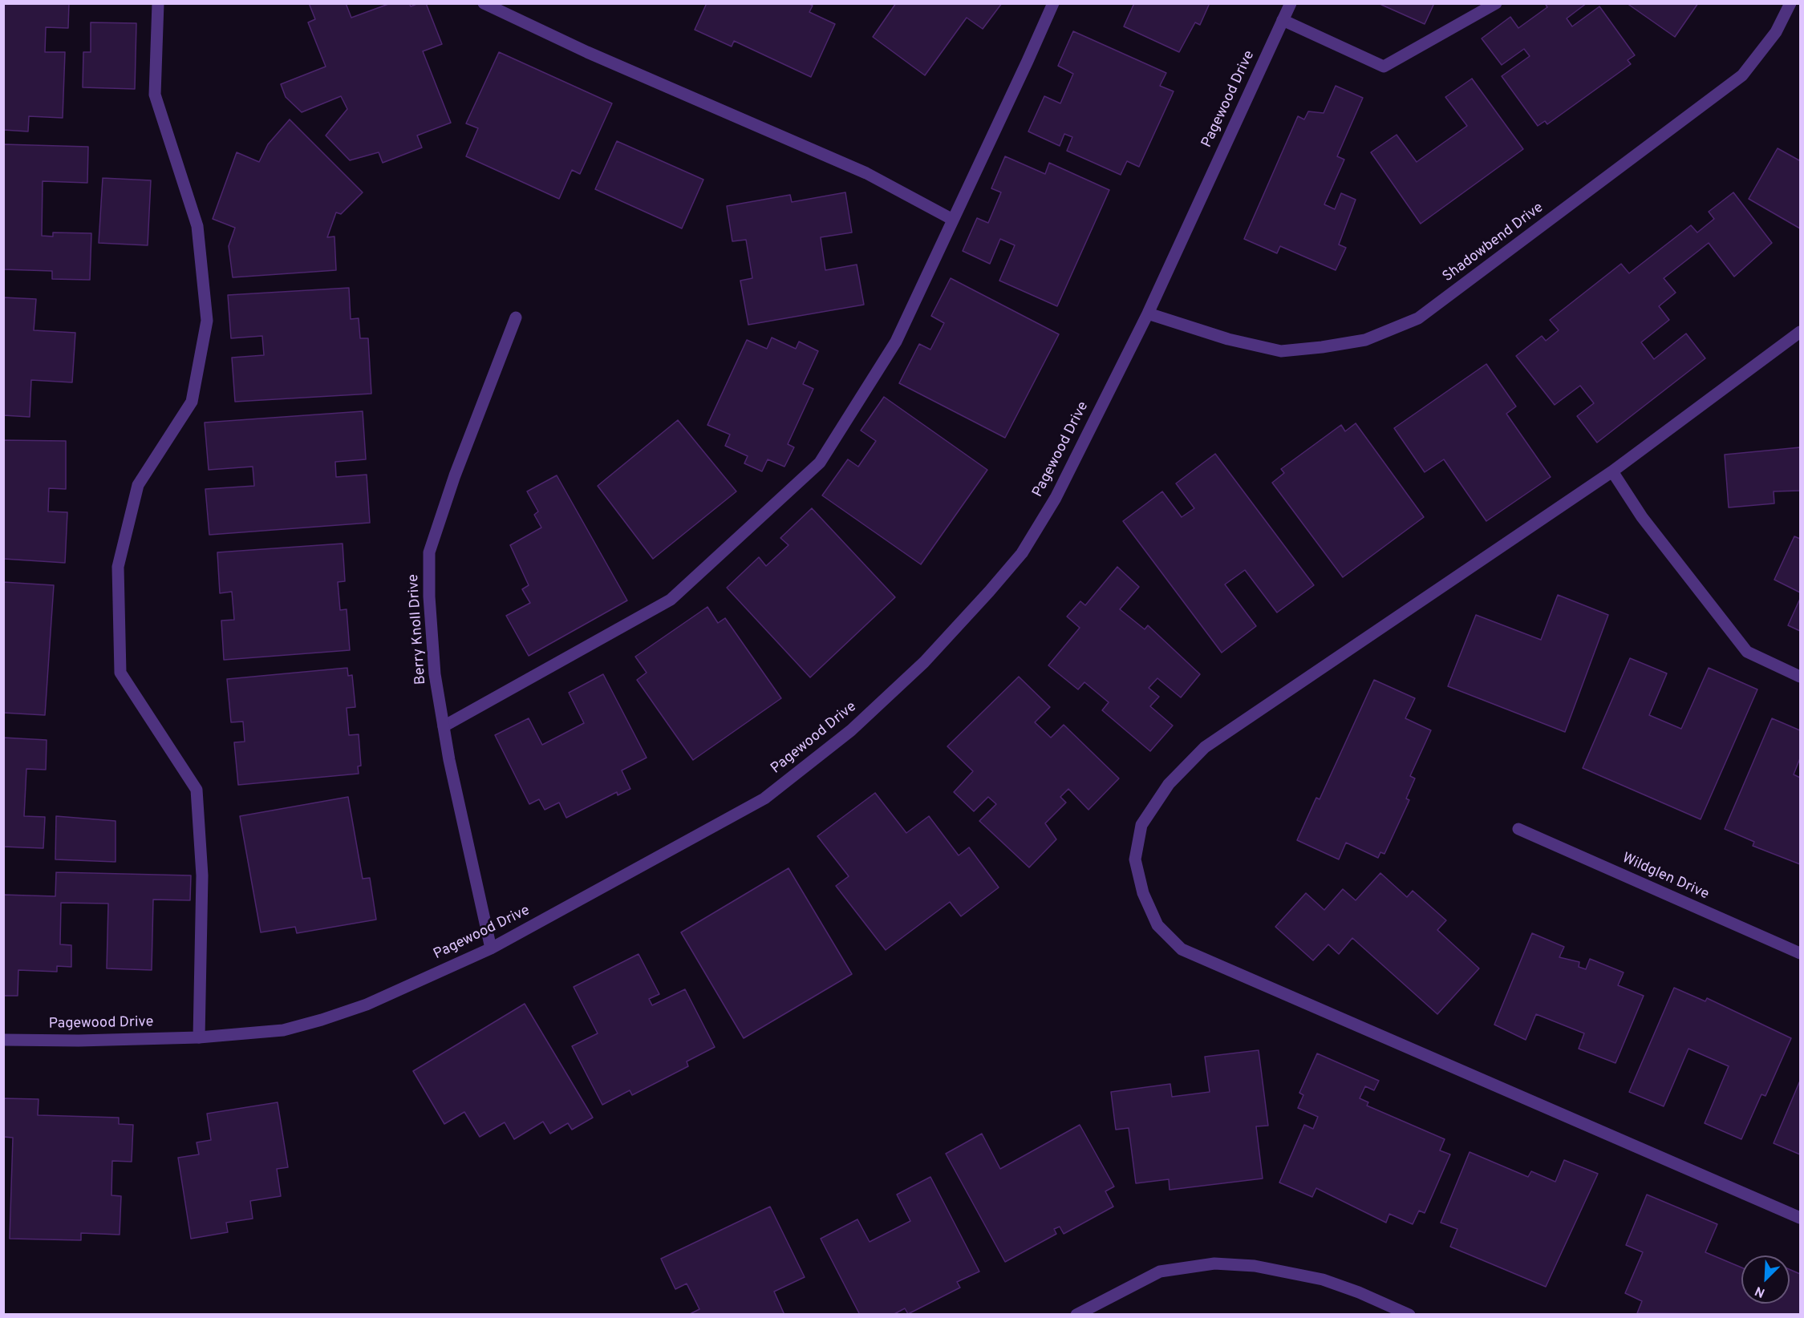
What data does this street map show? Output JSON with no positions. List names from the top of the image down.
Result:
{
  "streets": {
    "street": [
      "Pagewood Drive",
      "Shadowbend Drive",
      "Berry Knoll Drive",
      "Wildglen Drive"
    ]
  },
  "crossings": [
    ["Pagewood Drive", "Shadowbend Drive"],
    ["Pagewood Drive", "Berry Knoll Drive"]
  ],
  "north": "bottom left"
}
